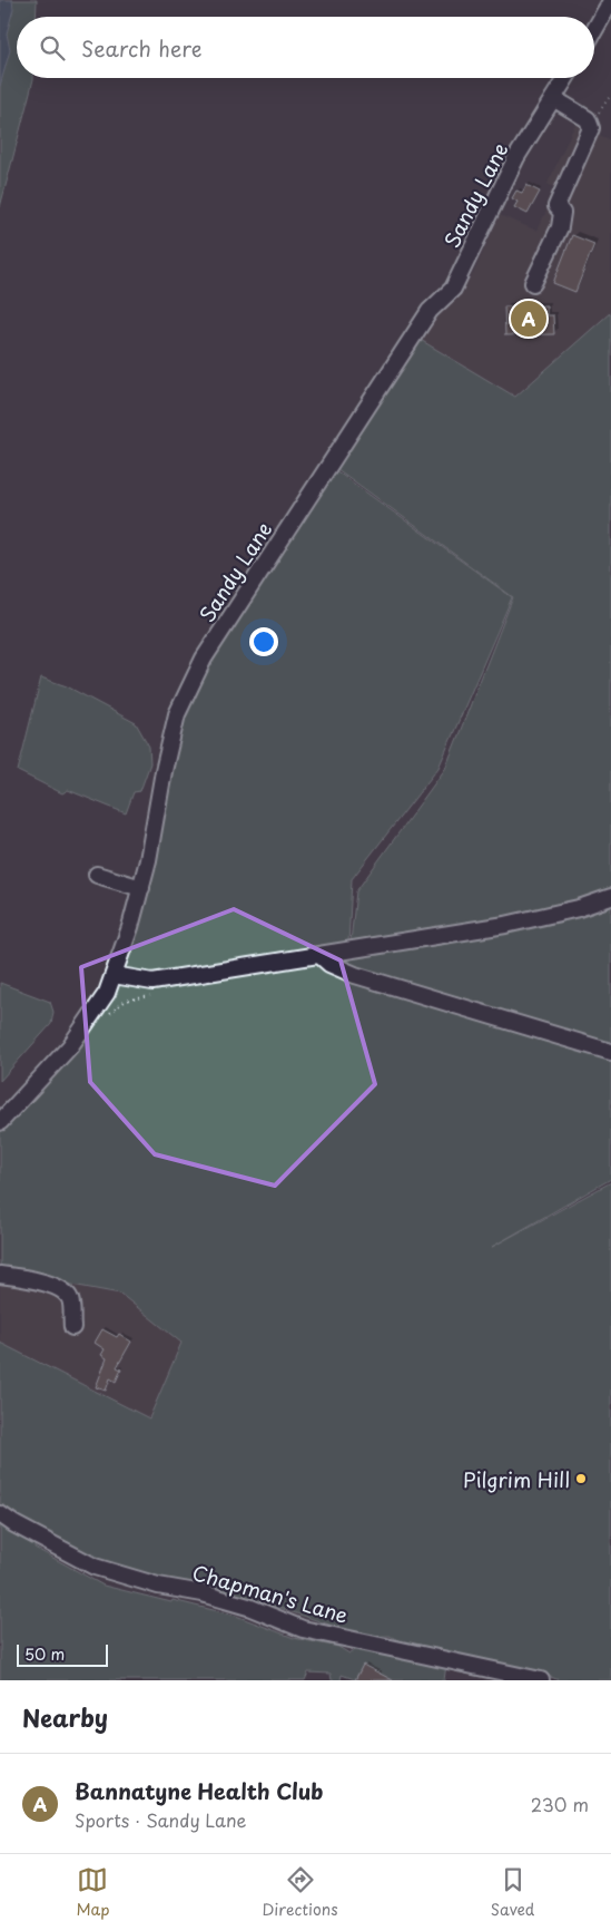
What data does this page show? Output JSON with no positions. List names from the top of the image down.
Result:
{
  "streets": {
    "street": ["Sandy Lane", "Chapman's Lane"]
  },
  "places": ["Pilgrim Hill"],
  "scale_bar": "50 m",
  "page": {
    "search": "Search here",
    "pins": "A",
    "scale": "50 m",
    "heading": "Nearby",
    "list": [
      {
        "mark": "A",
        "name": "Bannatyne Health Club",
        "note": "Sports · Sandy Lane",
        "value": "230 m"
      }
    ],
    "nav": ["Map", "Directions", "Saved"]
  }
}
